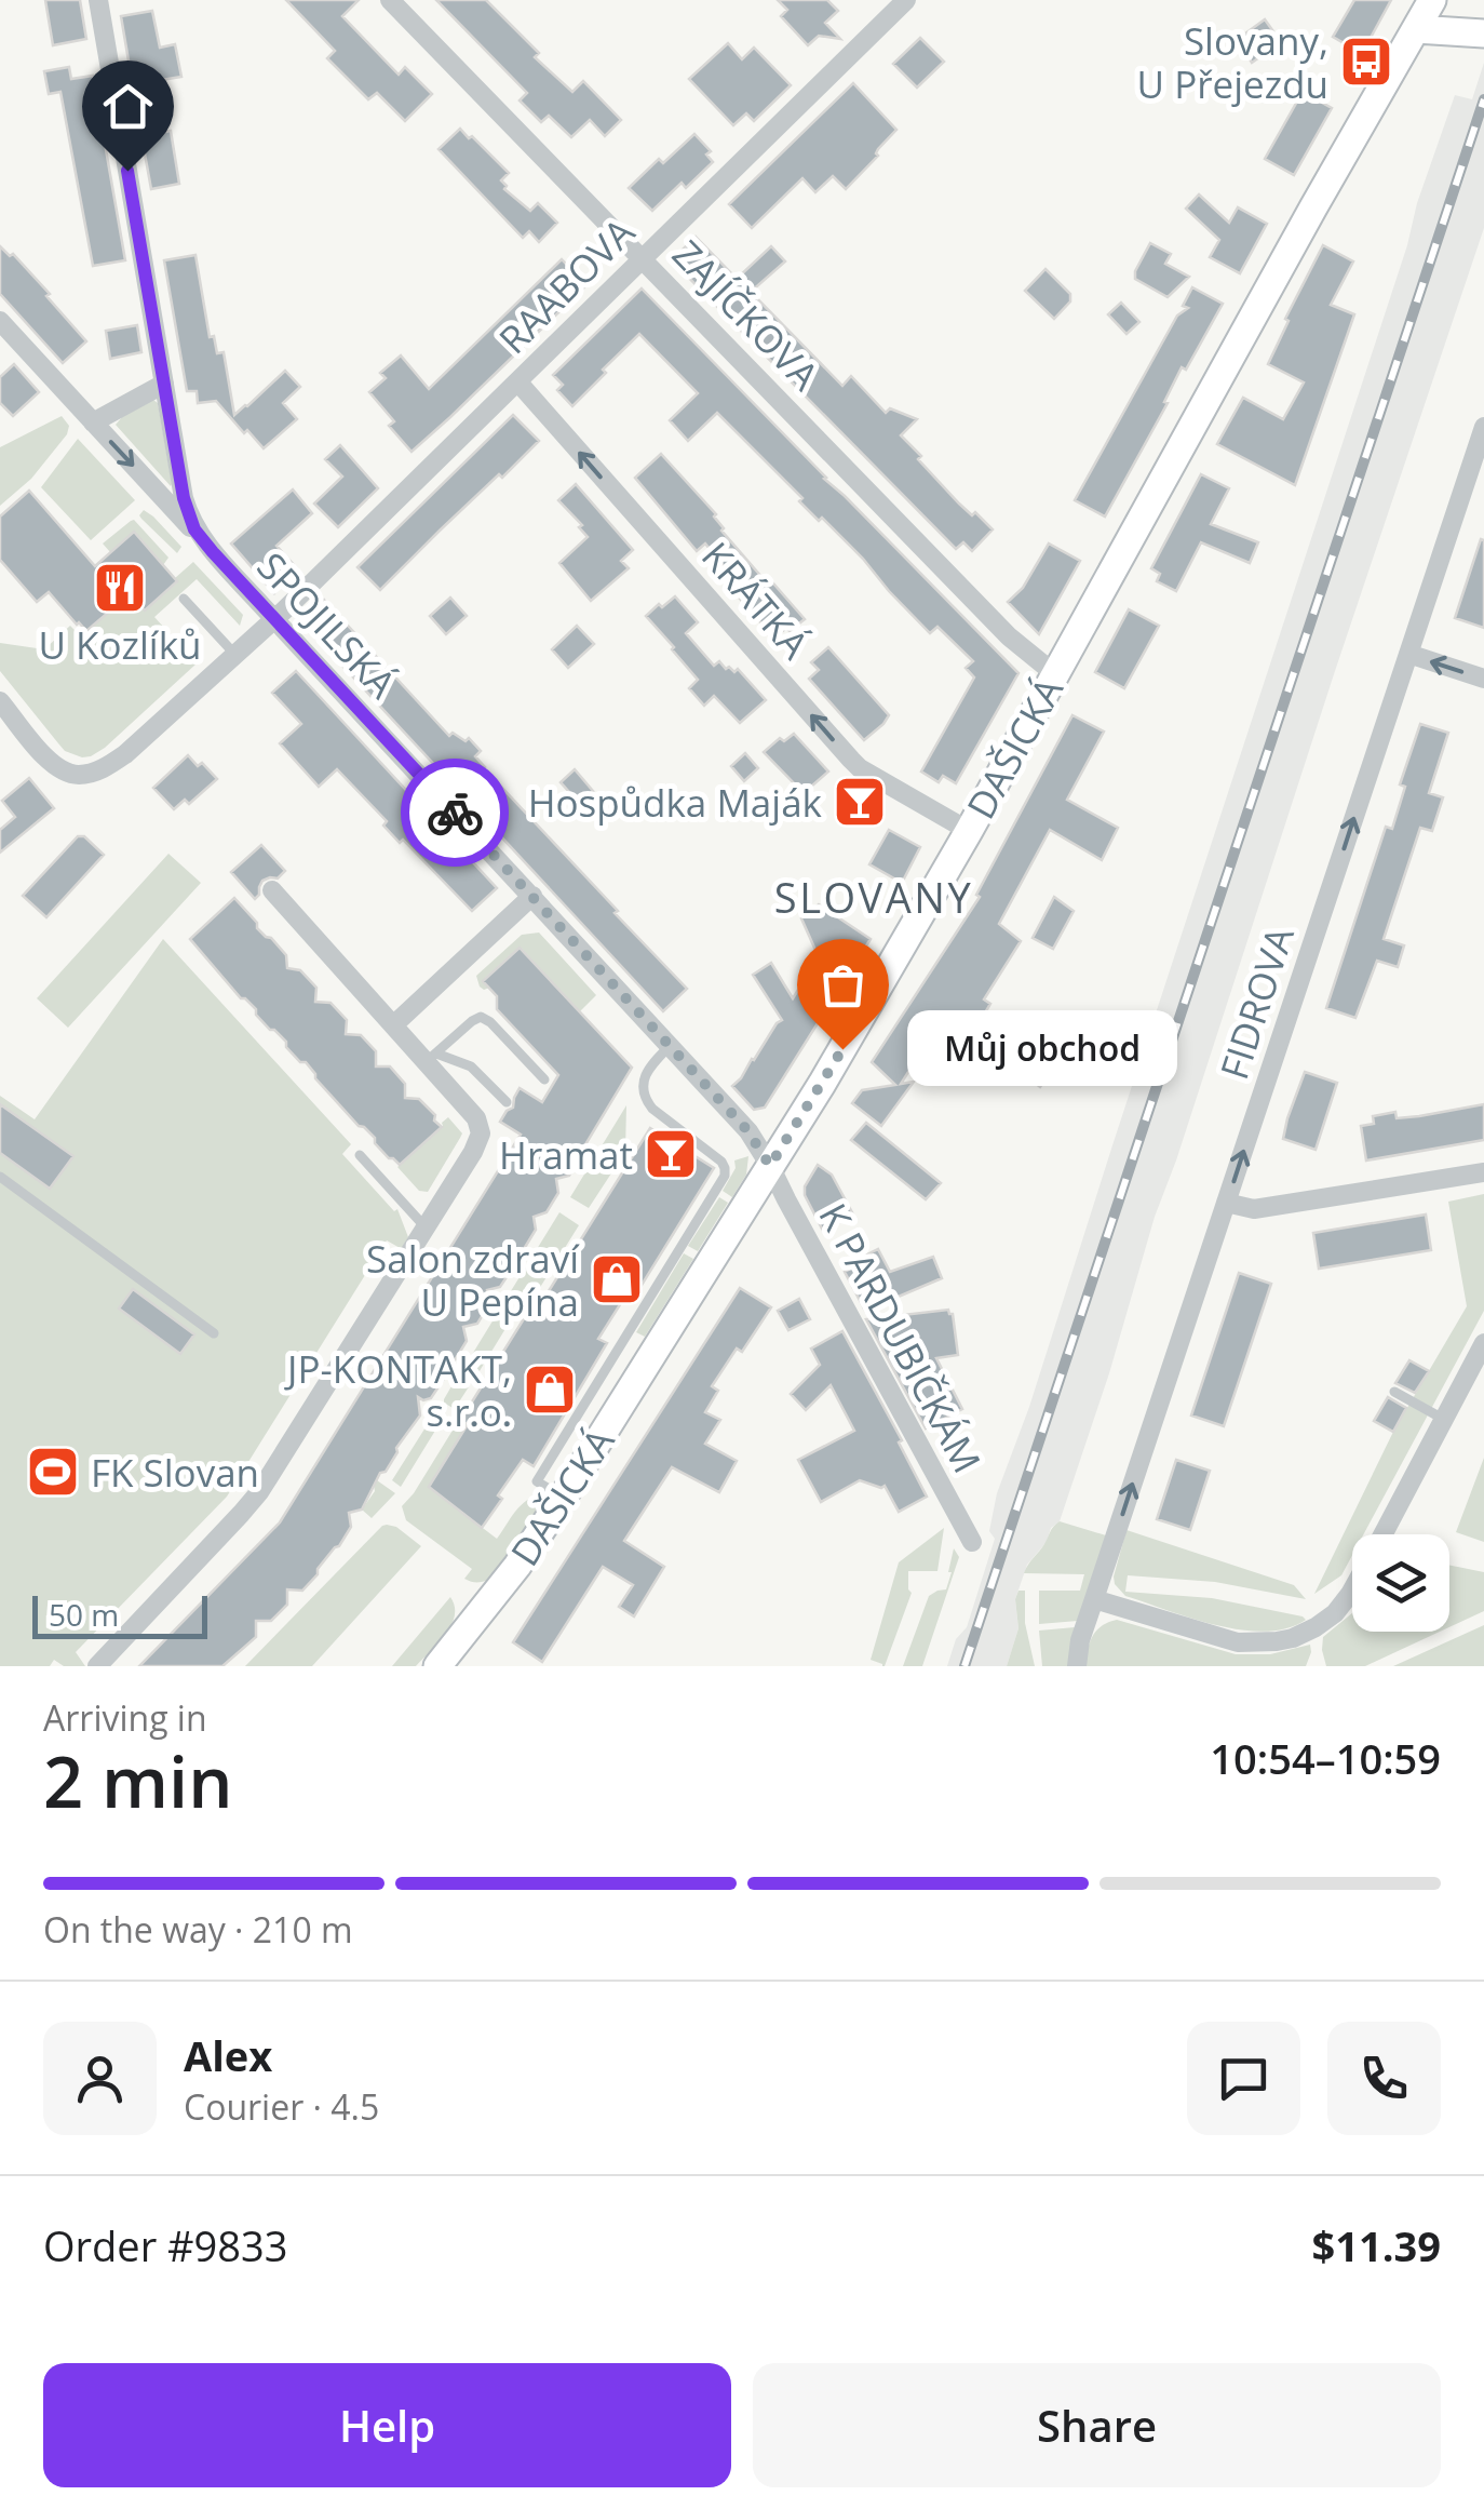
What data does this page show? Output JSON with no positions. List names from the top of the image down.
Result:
{
  "streets": {
    "main road": ["DAŠICKÁ"],
    "street": [
      "RAABOVA",
      "ZAJÍČKOVA",
      "KRÁTKÁ",
      "SPOJILSKÁ",
      "FIDROVA",
      "K PARDUBIČKÁM"
    ]
  },
  "crossings": [
    ["RAABOVA", "ZAJÍČKOVA"],
    ["RAABOVA", "KRÁTKÁ"],
    ["RAABOVA", "SPOJILSKÁ"],
    ["ZAJÍČKOVA", "DAŠICKÁ"],
    ["KRÁTKÁ", "DAŠICKÁ"],
    ["SPOJILSKÁ", "DAŠICKÁ"],
    ["SPOJILSKÁ", "K PARDUBIČKÁM"],
    ["DAŠICKÁ", "K PARDUBIČKÁM"]
  ],
  "one_way": ["KRÁTKÁ", "FIDROVA"],
  "districts": ["SLOVANY"],
  "places": {
    "bus stop": ["Slovany, U Přejezdu"],
    "restaurant": ["U Kozlíků"],
    "bar": ["Hospůdka Maják", "Hramat"],
    "other": ["Můj obchod"],
    "shop": ["Salon zdraví U Pepína", "JP-KONTAKT, s.r.o."],
    "sports": ["FK Slovan"]
  },
  "scale_bar": "50 m",
  "page": {
    "bubble": "Můj obchod",
    "scale": "50 m",
    "heading": ["2 min", "Arriving in", "10:54–10:59"],
    "panel": [
      "Alex",
      "Courier · 4.5",
      "Order #9833",
      "$11.39"
    ],
    "bar": "On the way · 210 m",
    "buttons": ["Help", "Share"]
  }
}
